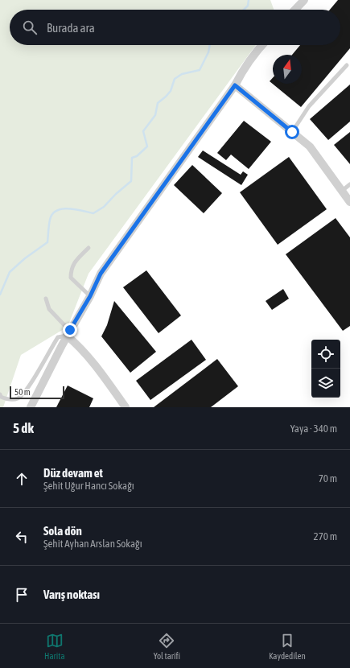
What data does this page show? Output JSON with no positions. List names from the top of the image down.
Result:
{
  "scale_bar": "50 m",
  "north": "top",
  "page": {
    "search": "Burada ara",
    "scale": "50 m",
    "heading": ["5 dk", "Yaya · 340 m"],
    "list": [
      ["Düz devam et", "Şehit Uğur Hancı Sokağı", "70 m"],
      ["Sola dön", "Şehit Ayhan Arslan Sokağı", "270 m"],
      "Varış noktası"
    ],
    "nav": ["Harita", "Yol tarifi", "Kaydedilen"]
  }
}
